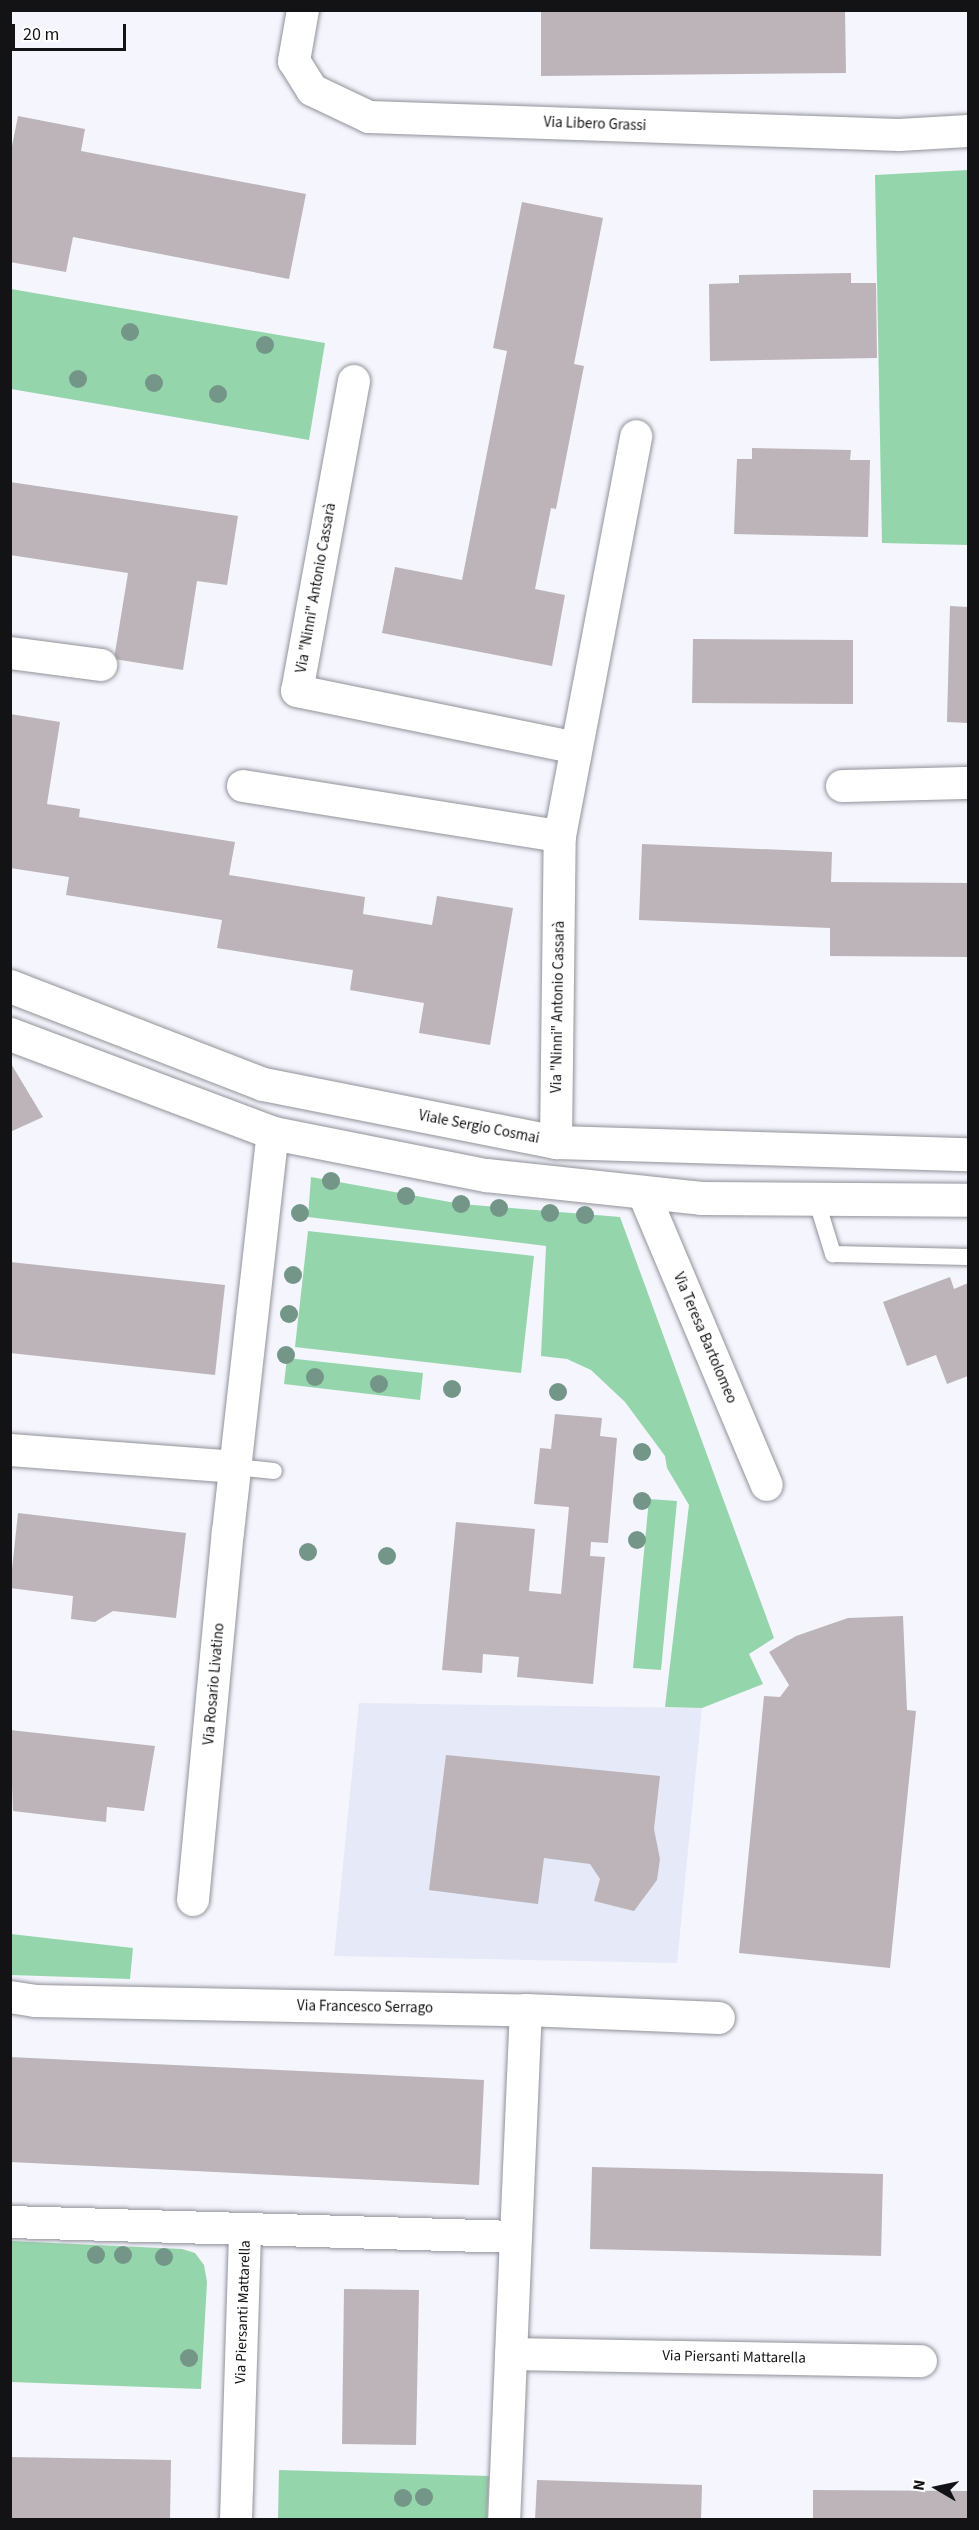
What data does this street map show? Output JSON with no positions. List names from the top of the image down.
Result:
{
  "streets": {
    "street": [
      "Via Libero Grassi",
      "Via \"Ninni\" Antonio Cassarà",
      "Viale Sergio Cosmai",
      "Via Teresa Bartolomeo",
      "Via Rosario Livatino",
      "Via Francesco Serrago",
      "Via Piersanti Mattarella"
    ]
  },
  "crossings": [
    ["Via \"Ninni\" Antonio Cassarà", "Viale Sergio Cosmai"]
  ],
  "scale_bar": "20 m",
  "north": "left"
}
